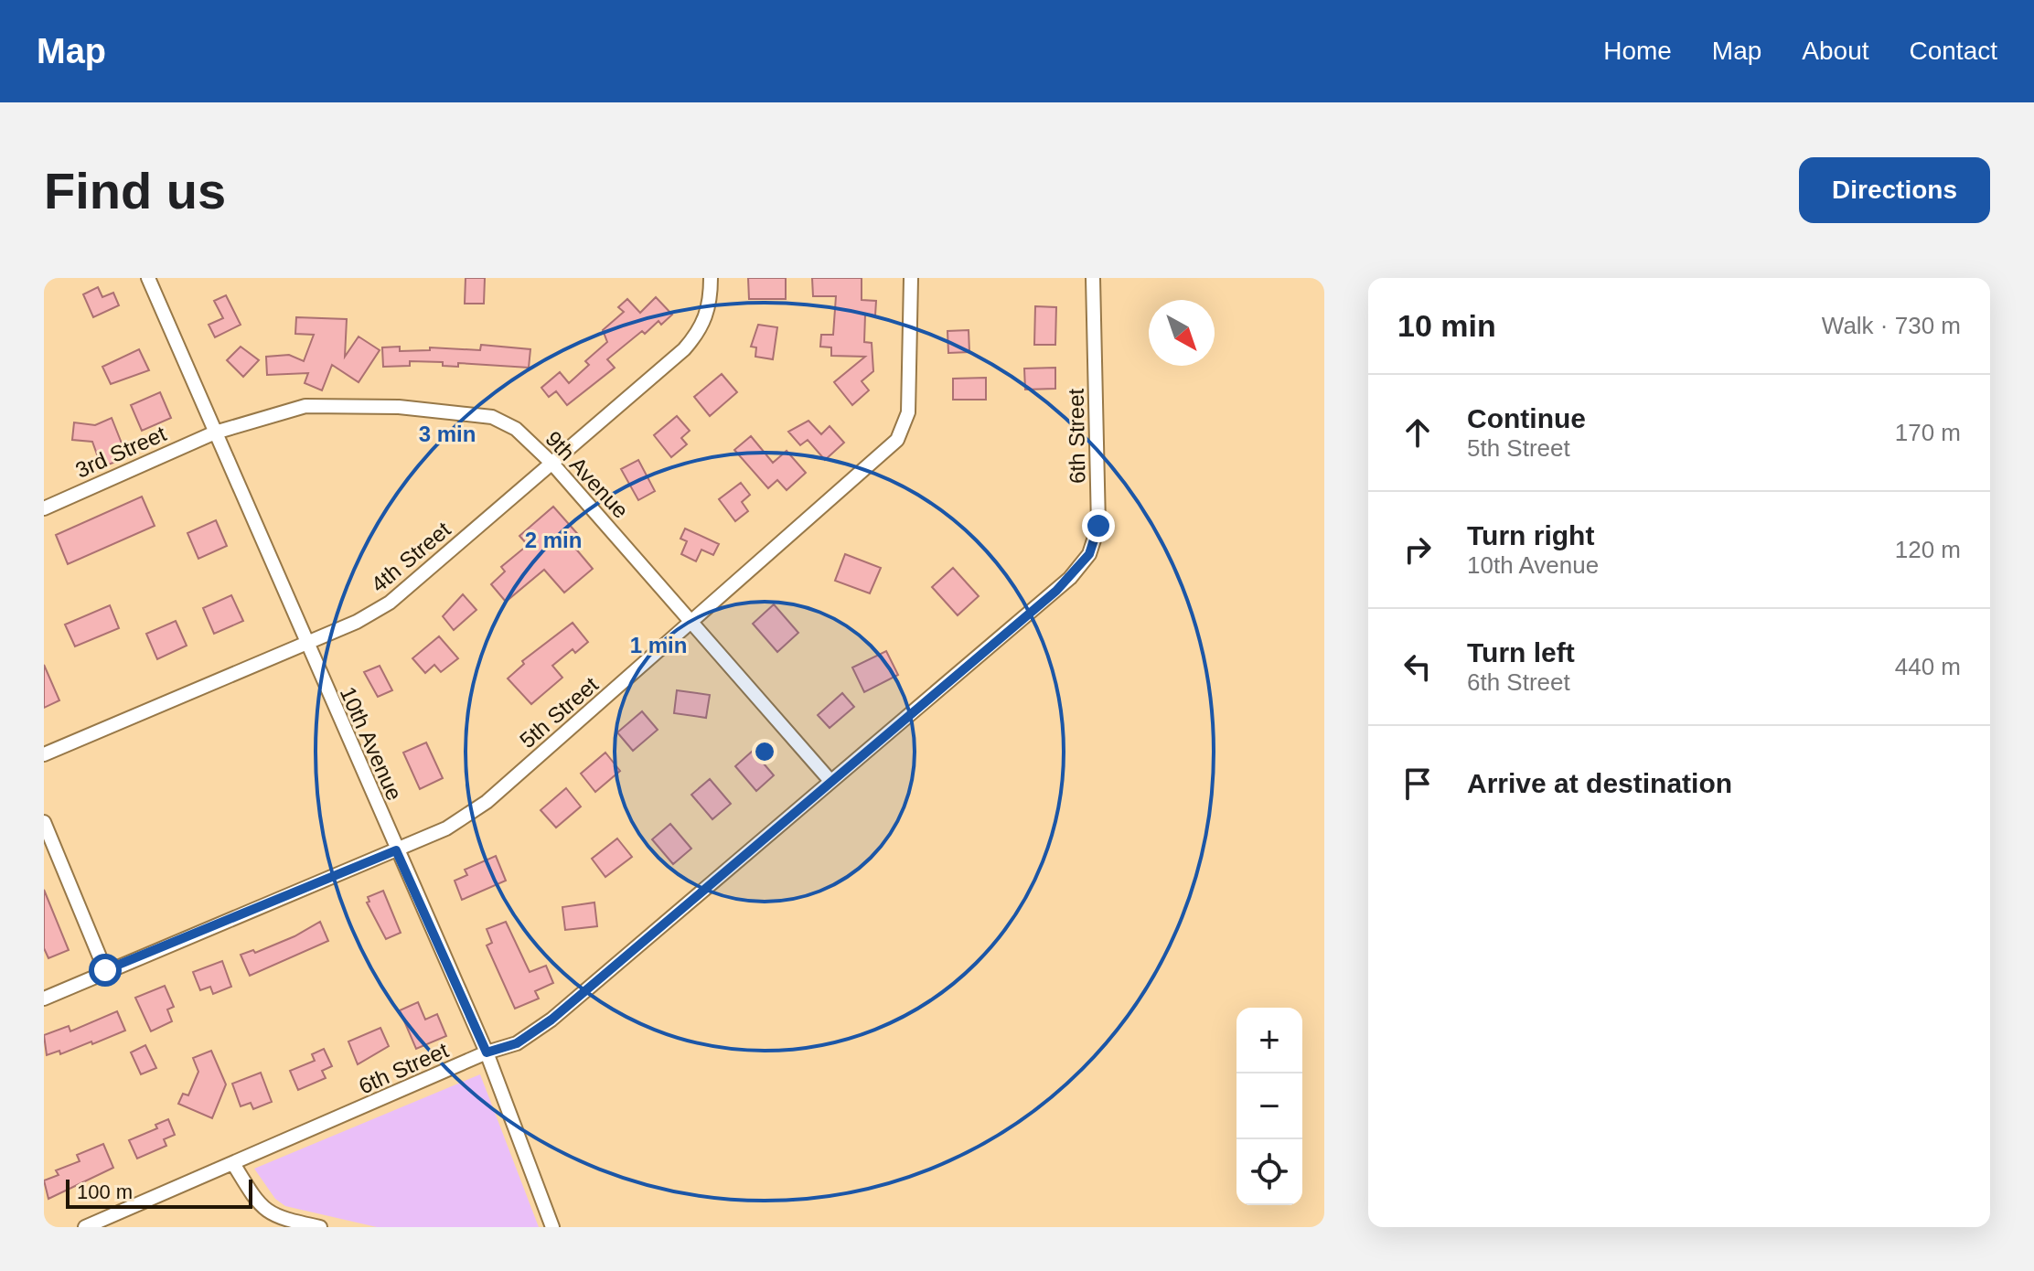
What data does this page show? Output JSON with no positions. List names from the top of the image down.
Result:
{
  "streets": {
    "street": [
      "6th Street",
      "3rd Street",
      "9th Avenue",
      "4th Street",
      "5th Street",
      "10th Avenue"
    ]
  },
  "crossings": [
    ["6th Street", "9th Avenue"],
    ["6th Street", "10th Avenue"],
    ["3rd Street", "9th Avenue"],
    ["3rd Street", "10th Avenue"],
    ["9th Avenue", "4th Street"],
    ["9th Avenue", "5th Street"],
    ["9th Avenue", "10th Avenue"],
    ["4th Street", "10th Avenue"],
    ["5th Street", "10th Avenue"]
  ],
  "scale_bar": "100 m",
  "north": "bottom right",
  "page": {
    "header": "Map",
    "nav": [
      "Home",
      "Map",
      "About",
      "Contact"
    ],
    "buttons": "Directions",
    "title": "Find us",
    "heading": ["10 min", "Walk · 730 m"],
    "list": [
      ["Continue", "5th Street", "170 m"],
      ["Turn right", "10th Avenue", "120 m"],
      ["Turn left", "6th Street", "440 m"],
      "Arrive at destination"
    ],
    "map_buttons": ["+", "−"],
    "scale": "100 m"
  },
  "rings": ["3 min", "2 min", "1 min"]
}
